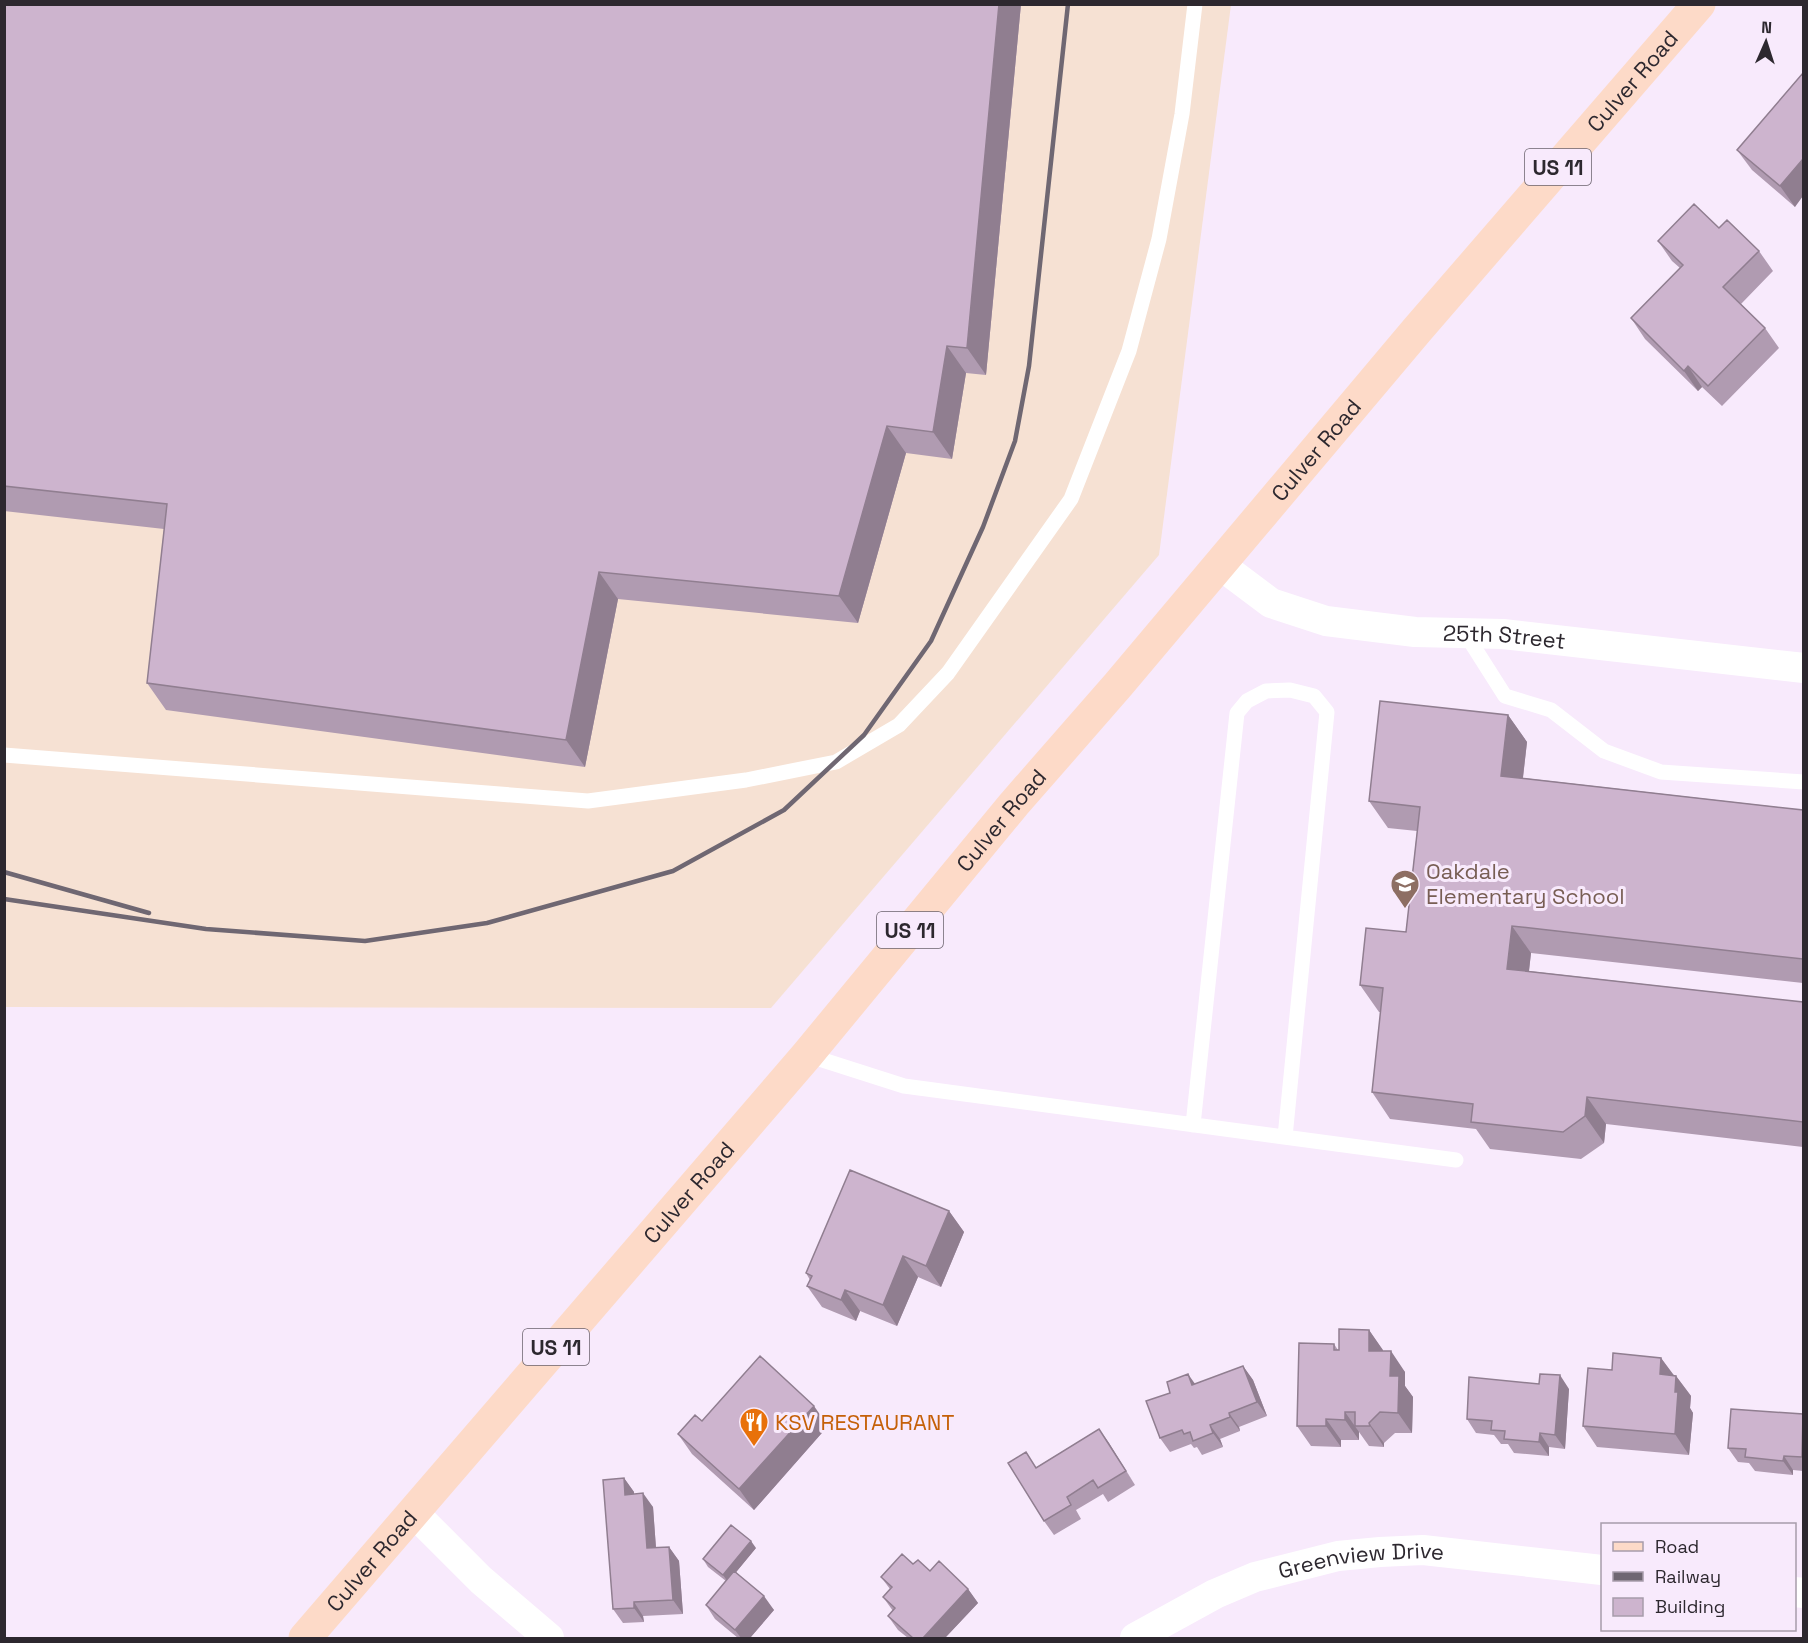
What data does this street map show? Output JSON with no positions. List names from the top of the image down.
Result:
{
  "streets": {
    "main road": ["Culver Road", "US 11"],
    "street": ["25th Street", "Greenview Drive"]
  },
  "crossings": [
    ["Culver Road", "25th Street"]
  ],
  "places": {
    "school or university": ["Oakdale Elementary School"],
    "restaurant": ["KSV RESTAURANT"]
  },
  "legend": ["Road", "Railway", "Building"],
  "north": "top"
}
